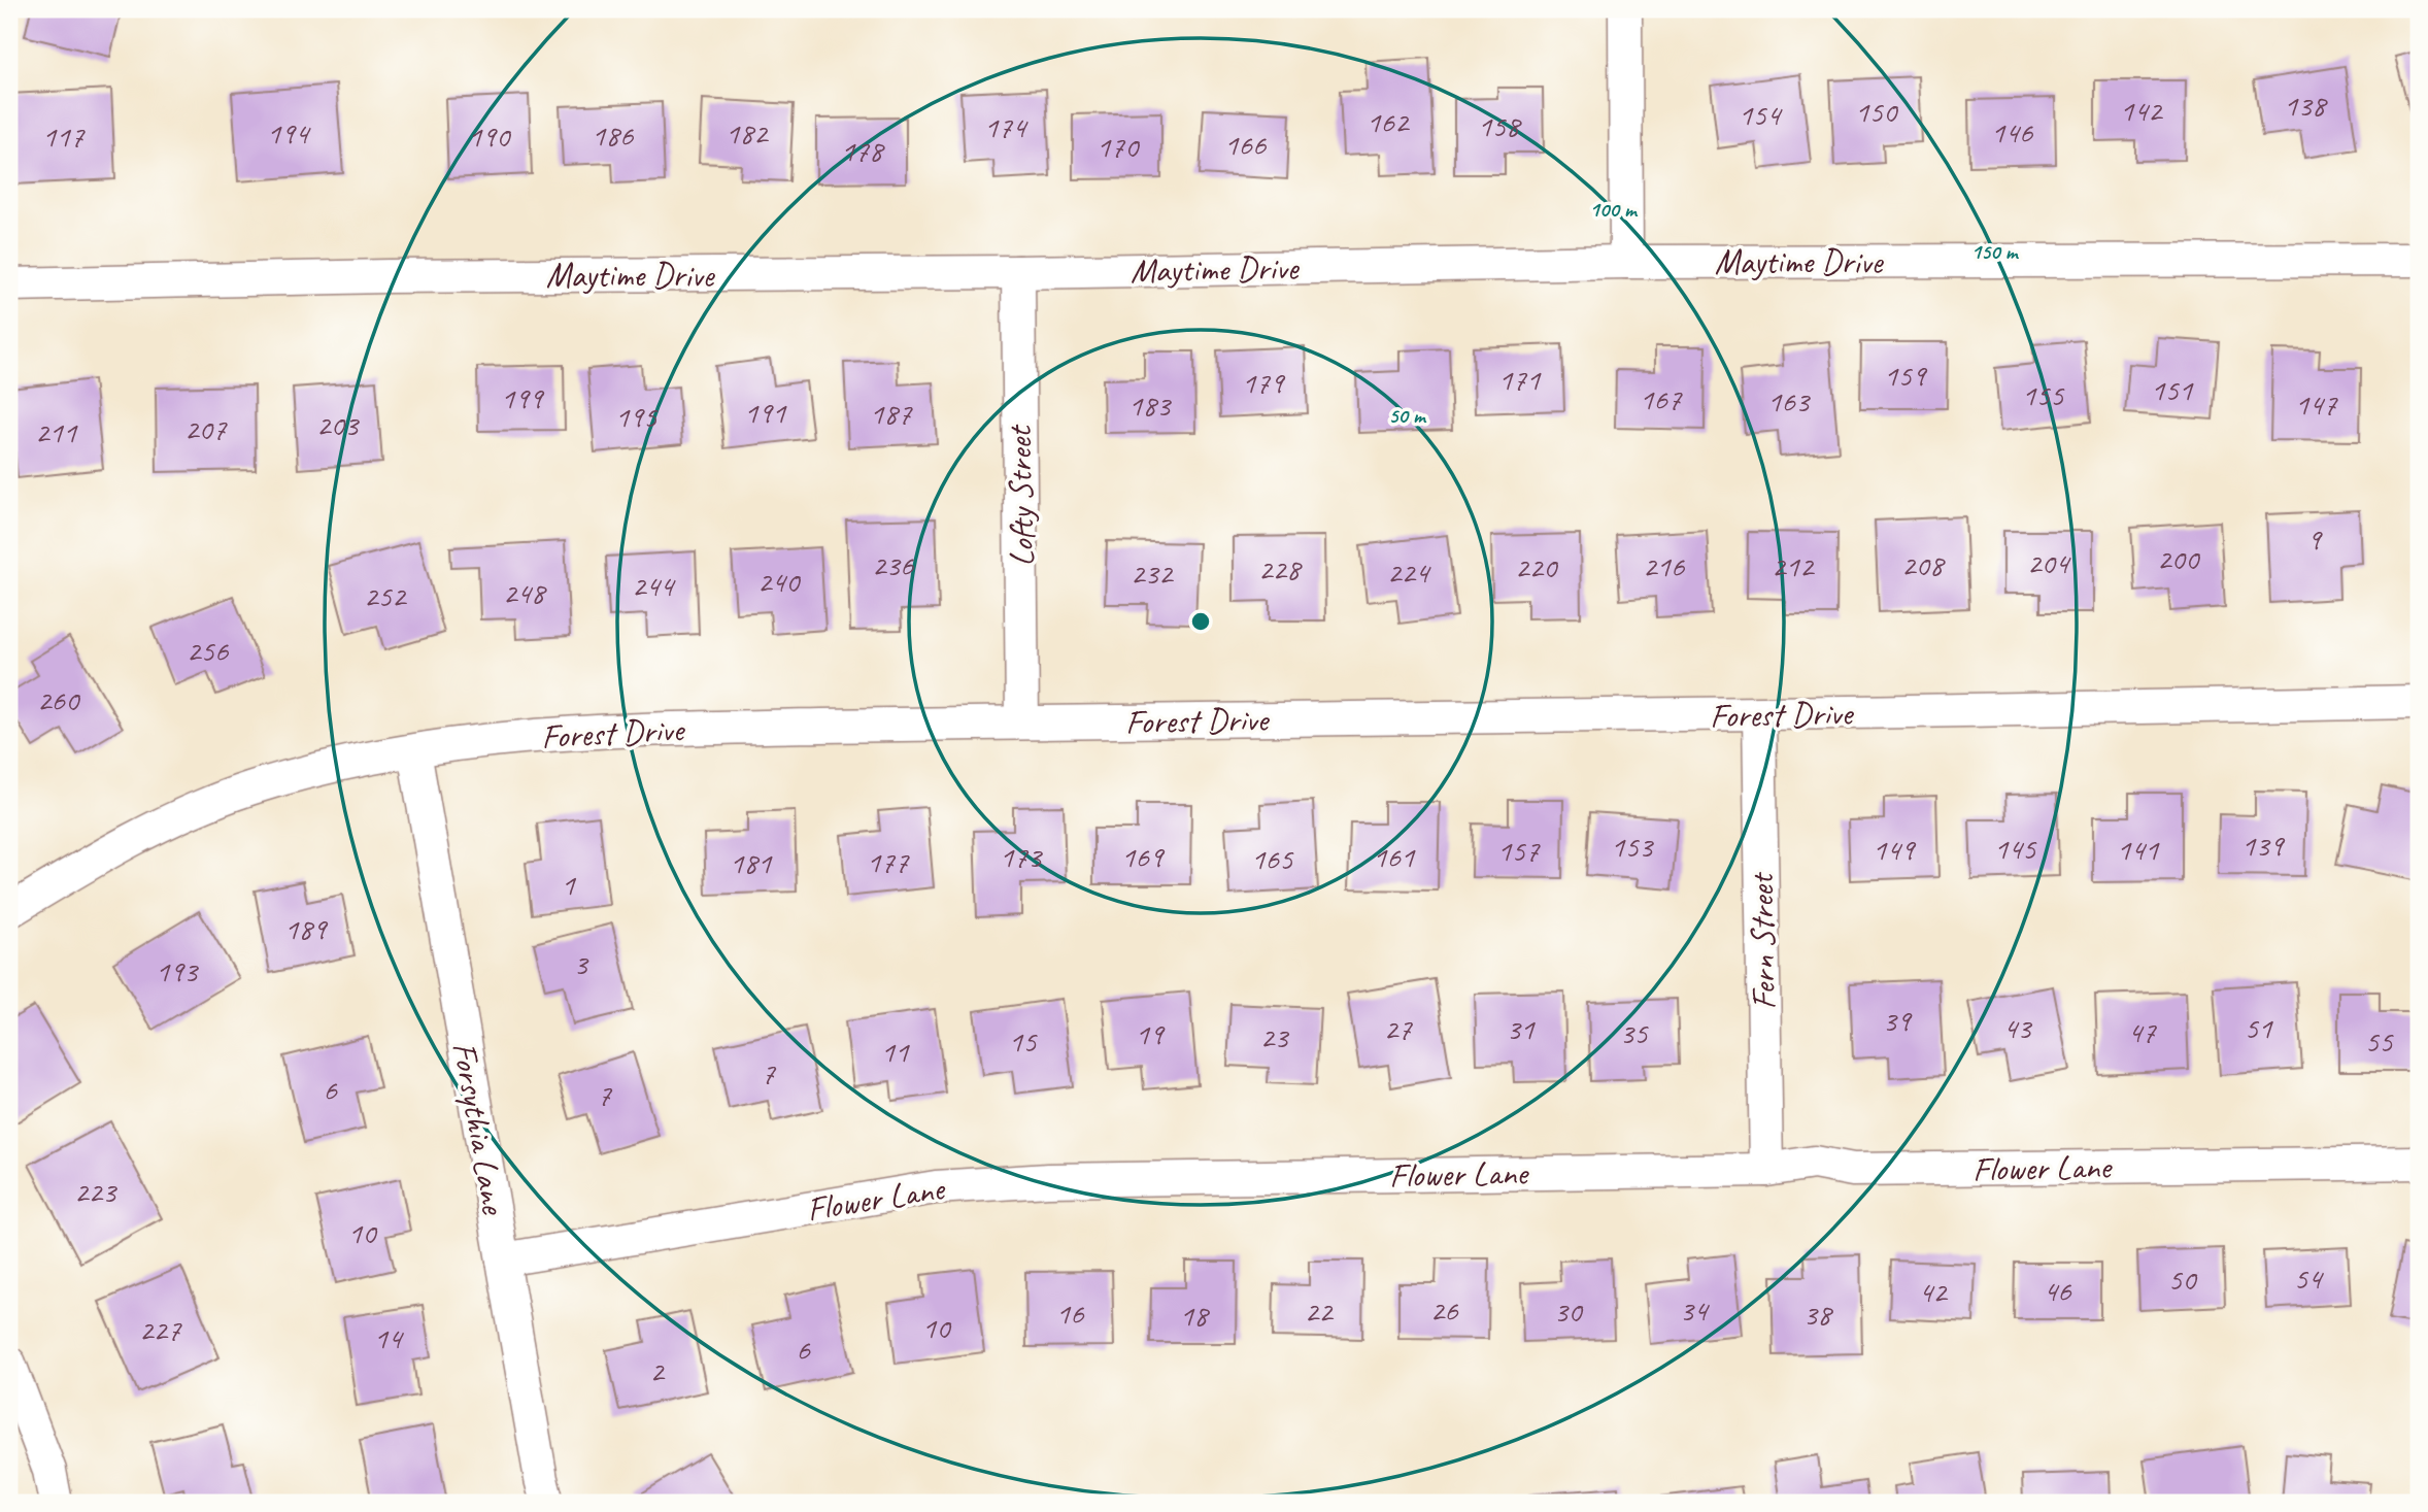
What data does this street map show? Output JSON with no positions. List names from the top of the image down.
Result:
{
  "streets": {
    "street": [
      "Maytime Drive",
      "Lofty Street",
      "Forest Drive",
      "Fern Street",
      "Forsythia Lane",
      "Flower Lane"
    ]
  },
  "crossings": [
    ["Maytime Drive", "Lofty Street"],
    ["Lofty Street", "Forest Drive"],
    ["Forest Drive", "Fern Street"],
    ["Forest Drive", "Forsythia Lane"],
    ["Fern Street", "Flower Lane"],
    ["Forsythia Lane", "Flower Lane"]
  ],
  "house_numbers": [
    "138",
    "142",
    "150",
    "154",
    "162",
    "158",
    "174",
    "146",
    "194",
    "182",
    "186",
    "117",
    "190",
    "166",
    "170",
    "178",
    "159",
    "171",
    "179",
    "151",
    "155",
    "199",
    "167",
    "163",
    "147",
    "183",
    "191",
    "187",
    "195",
    "203",
    "207",
    "211",
    "9",
    "200",
    "204",
    "236",
    "208",
    "216",
    "212",
    "220",
    "228",
    "224",
    "232",
    "240",
    "244",
    "248",
    "252",
    "256",
    "260",
    "139",
    "153",
    "145",
    "149",
    "141",
    "157",
    "173",
    "169",
    "161",
    "165",
    "177",
    "181",
    "1",
    "189",
    "3",
    "193",
    "39",
    "43",
    "51",
    "27",
    "31",
    "47",
    "35",
    "19",
    "23",
    "15",
    "55",
    "11",
    "7",
    "6",
    "7",
    "223",
    "10",
    "54",
    "50",
    "46",
    "42",
    "26",
    "34",
    "22",
    "30",
    "16",
    "38",
    "18",
    "10",
    "227",
    "14",
    "6",
    "2"
  ],
  "rings": ["100 m", "150 m", "50 m"]
}
